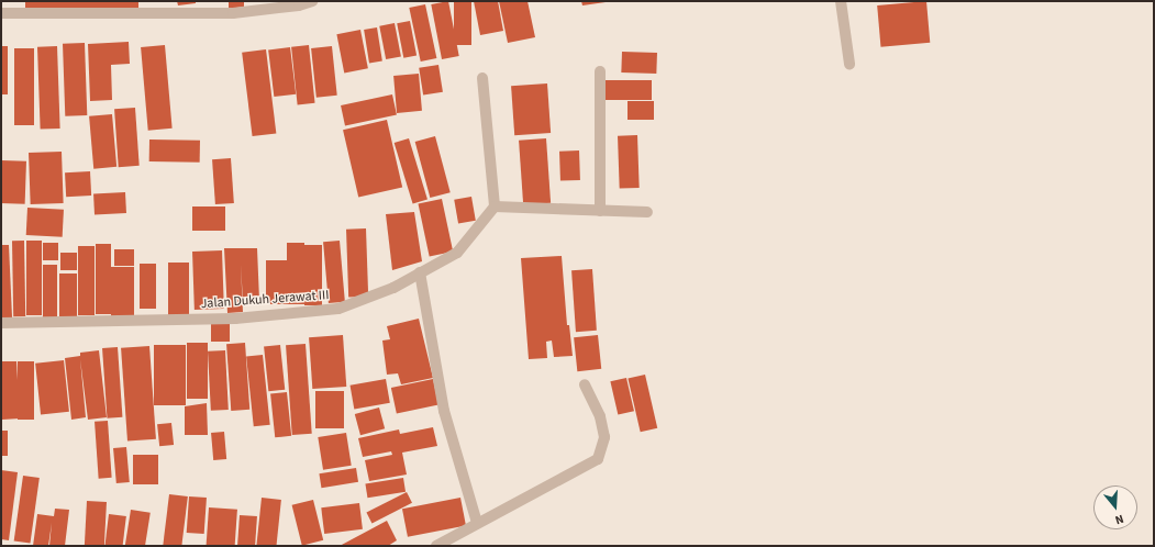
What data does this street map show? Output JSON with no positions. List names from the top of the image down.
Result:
{
  "streets": {
    "street": ["Jalan Dukuh Jerawat III"]
  },
  "north": "bottom"
}
